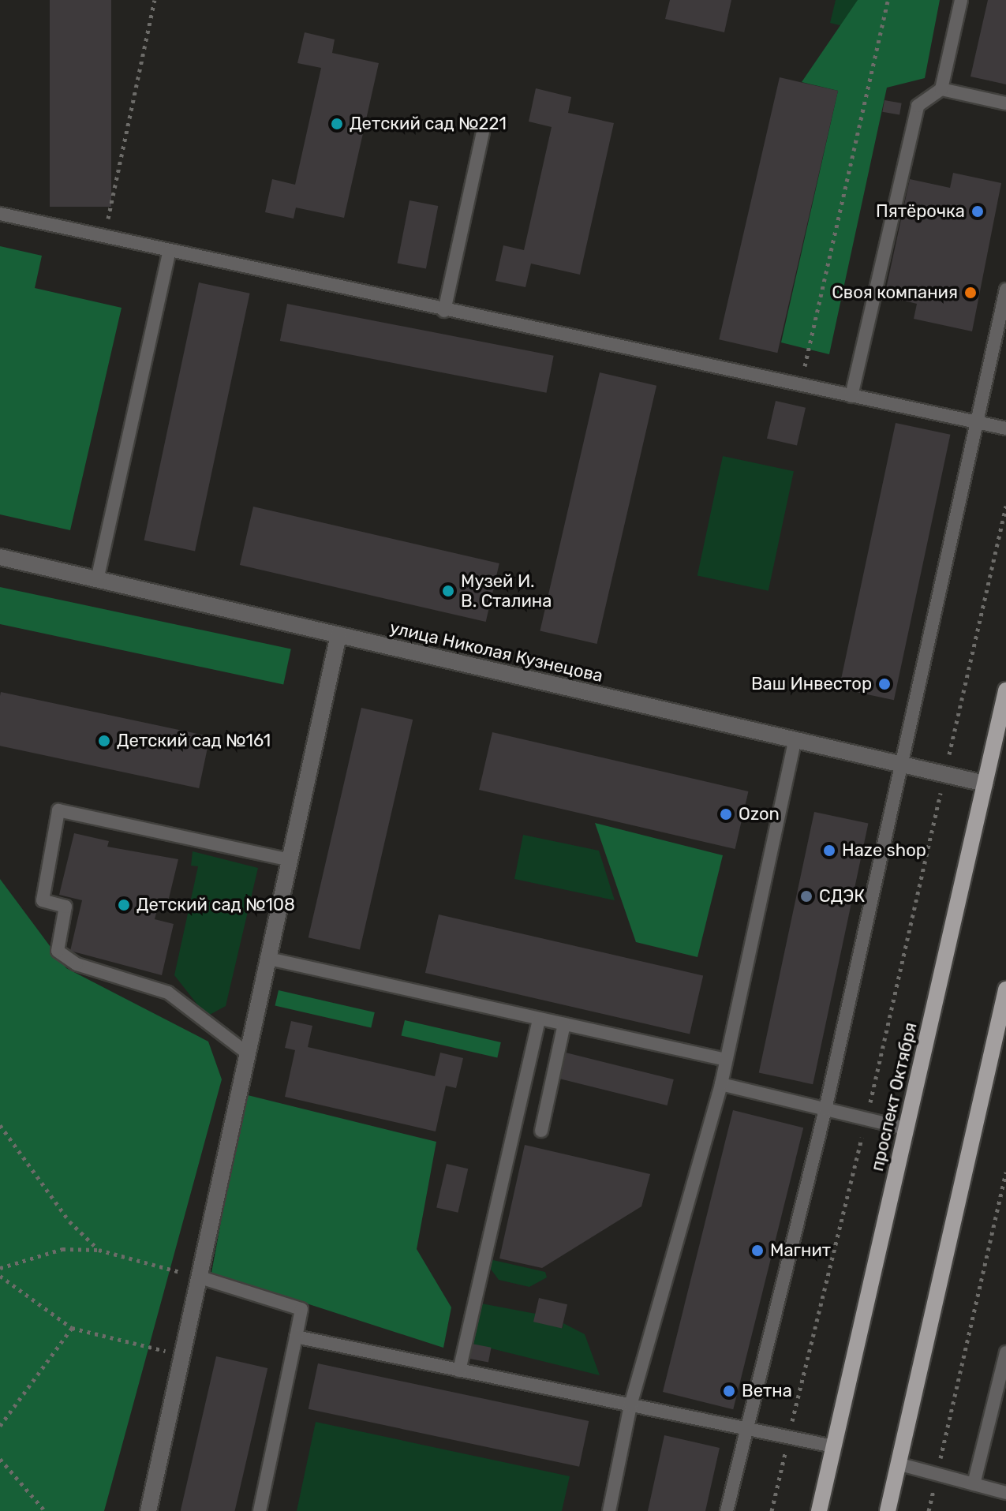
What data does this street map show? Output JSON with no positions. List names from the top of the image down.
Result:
{
  "streets": {
    "main road": ["проспект Октября"],
    "street": ["улица Николая Кузнецова"]
  },
  "crossings": [
    ["улица Николая Кузнецова", "проспект Октября"]
  ],
  "places": [
    "Детский сад №221",
    "Пятёрочка",
    "Своя компания",
    "Музей И. В. Сталина",
    "Ваш Инвестор",
    "Детский сад №161",
    "Ozon",
    "Haze shop",
    "СДЭК",
    "Детский сад №108",
    "Магнит",
    "Ветна"
  ]
}
